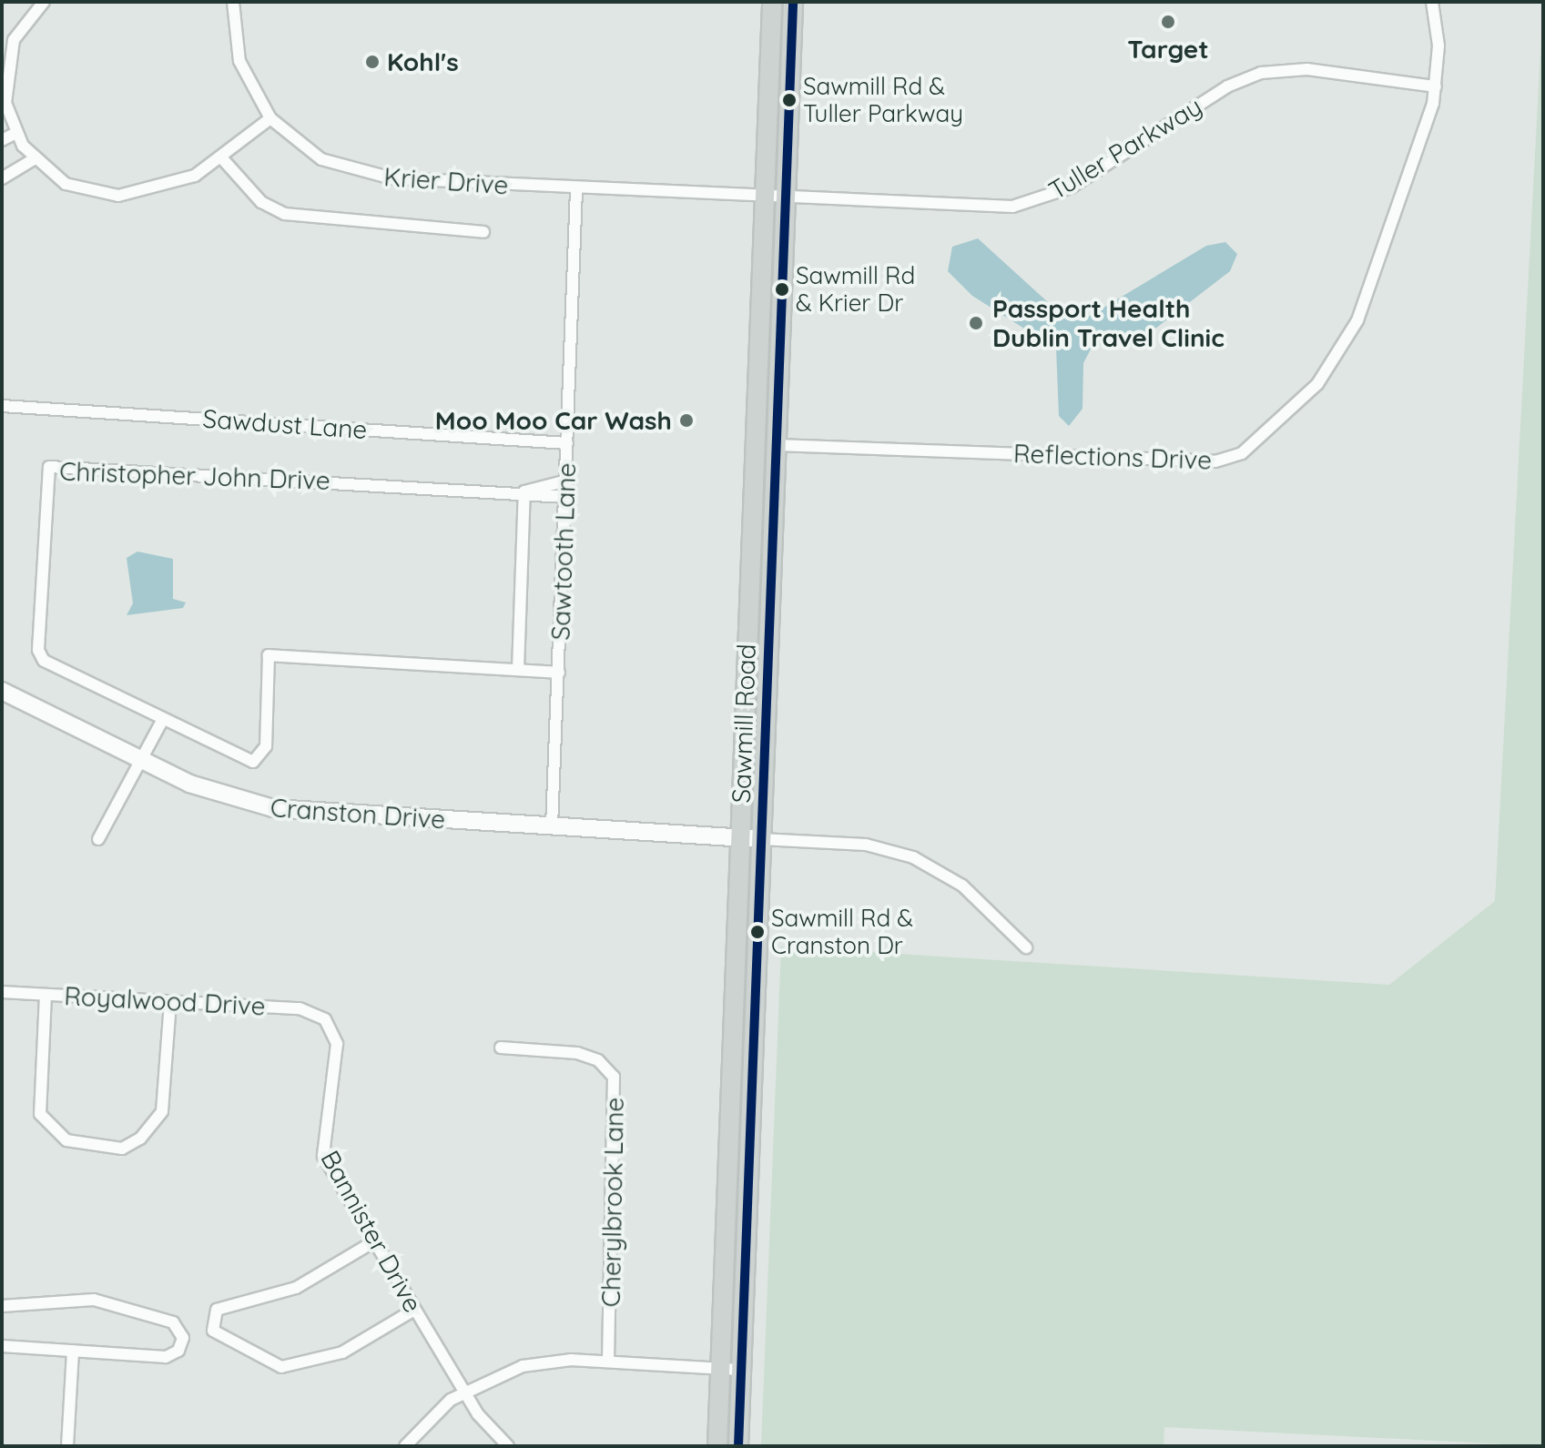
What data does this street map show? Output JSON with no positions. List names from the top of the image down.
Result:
{
  "streets": {
    "main road": ["Sawmill Road"],
    "street": [
      "Tuller Parkway",
      "Krier Drive",
      "Sawdust Lane",
      "Reflections Drive",
      "Christopher John Drive",
      "Sawtooth Lane",
      "Cranston Drive",
      "Royalwood Drive",
      "Cherylbrook Lane",
      "Bannister Drive"
    ]
  },
  "crossings": [
    ["Tuller Parkway", "Krier Drive"],
    ["Tuller Parkway", "Reflections Drive"],
    ["Tuller Parkway", "Sawmill Road"],
    ["Krier Drive", "Sawtooth Lane"],
    ["Krier Drive", "Sawmill Road"],
    ["Sawdust Lane", "Sawtooth Lane"],
    ["Reflections Drive", "Sawmill Road"],
    ["Christopher John Drive", "Sawtooth Lane"],
    ["Sawtooth Lane", "Cranston Drive"],
    ["Sawmill Road", "Cranston Drive"],
    ["Royalwood Drive", "Bannister Drive"]
  ],
  "places": [
    "Target",
    "Kohl's",
    "Sawmill Rd & Tuller Parkway",
    "Sawmill Rd & Krier Dr",
    "Passport Health Dublin Travel Clinic",
    "Moo Moo Car Wash",
    "Sawmill Rd & Cranston Dr"
  ]
}
